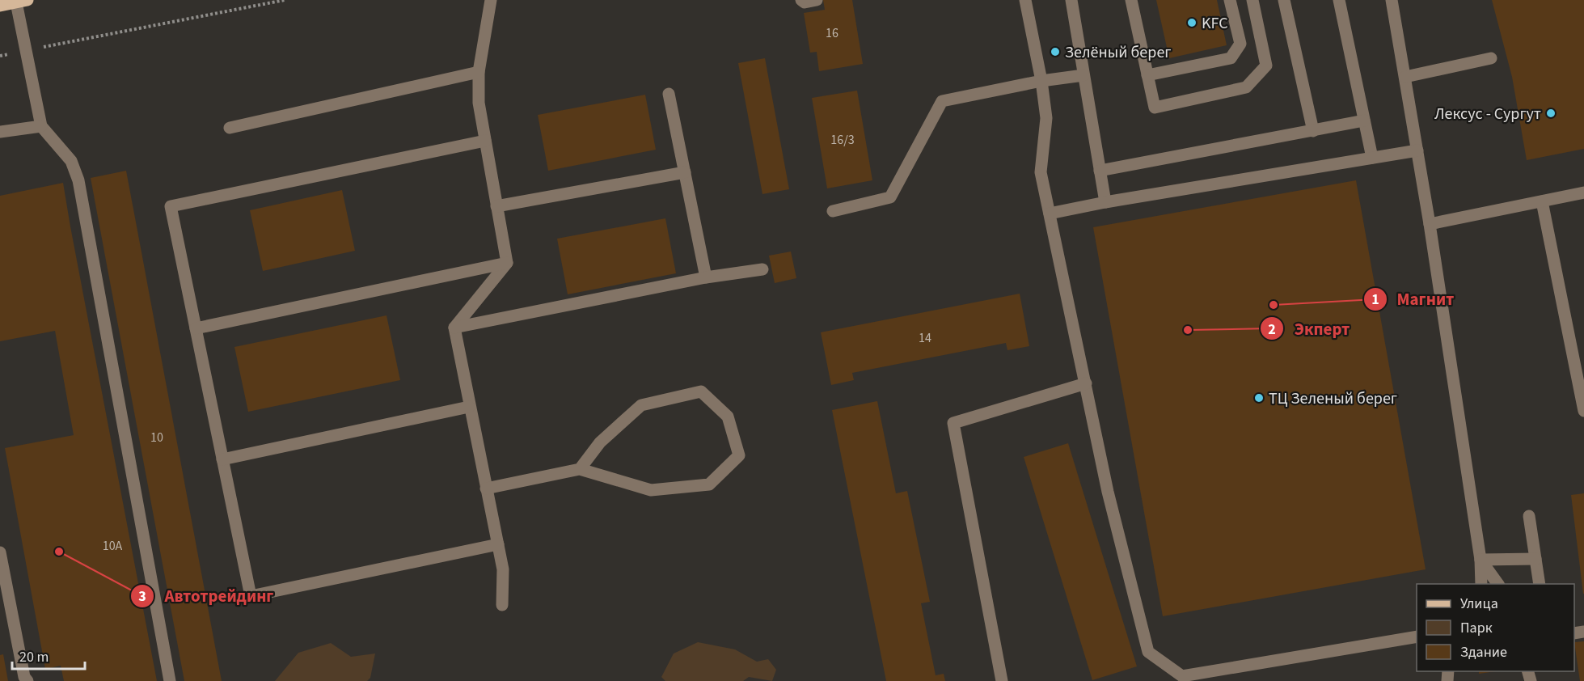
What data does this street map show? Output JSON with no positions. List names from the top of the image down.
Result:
{
  "places": [
    "KFC",
    "Зелёный берег",
    "Лексус - Сургут",
    "Магнит",
    "Экперт",
    "ТЦ Зеленый берег",
    "Автотрейдинг"
  ],
  "house_numbers": [
    "16",
    "16/3",
    "14",
    "10",
    "10А"
  ],
  "legend": ["Улица", "Парк", "Здание"],
  "scale_bar": "20 m"
}
